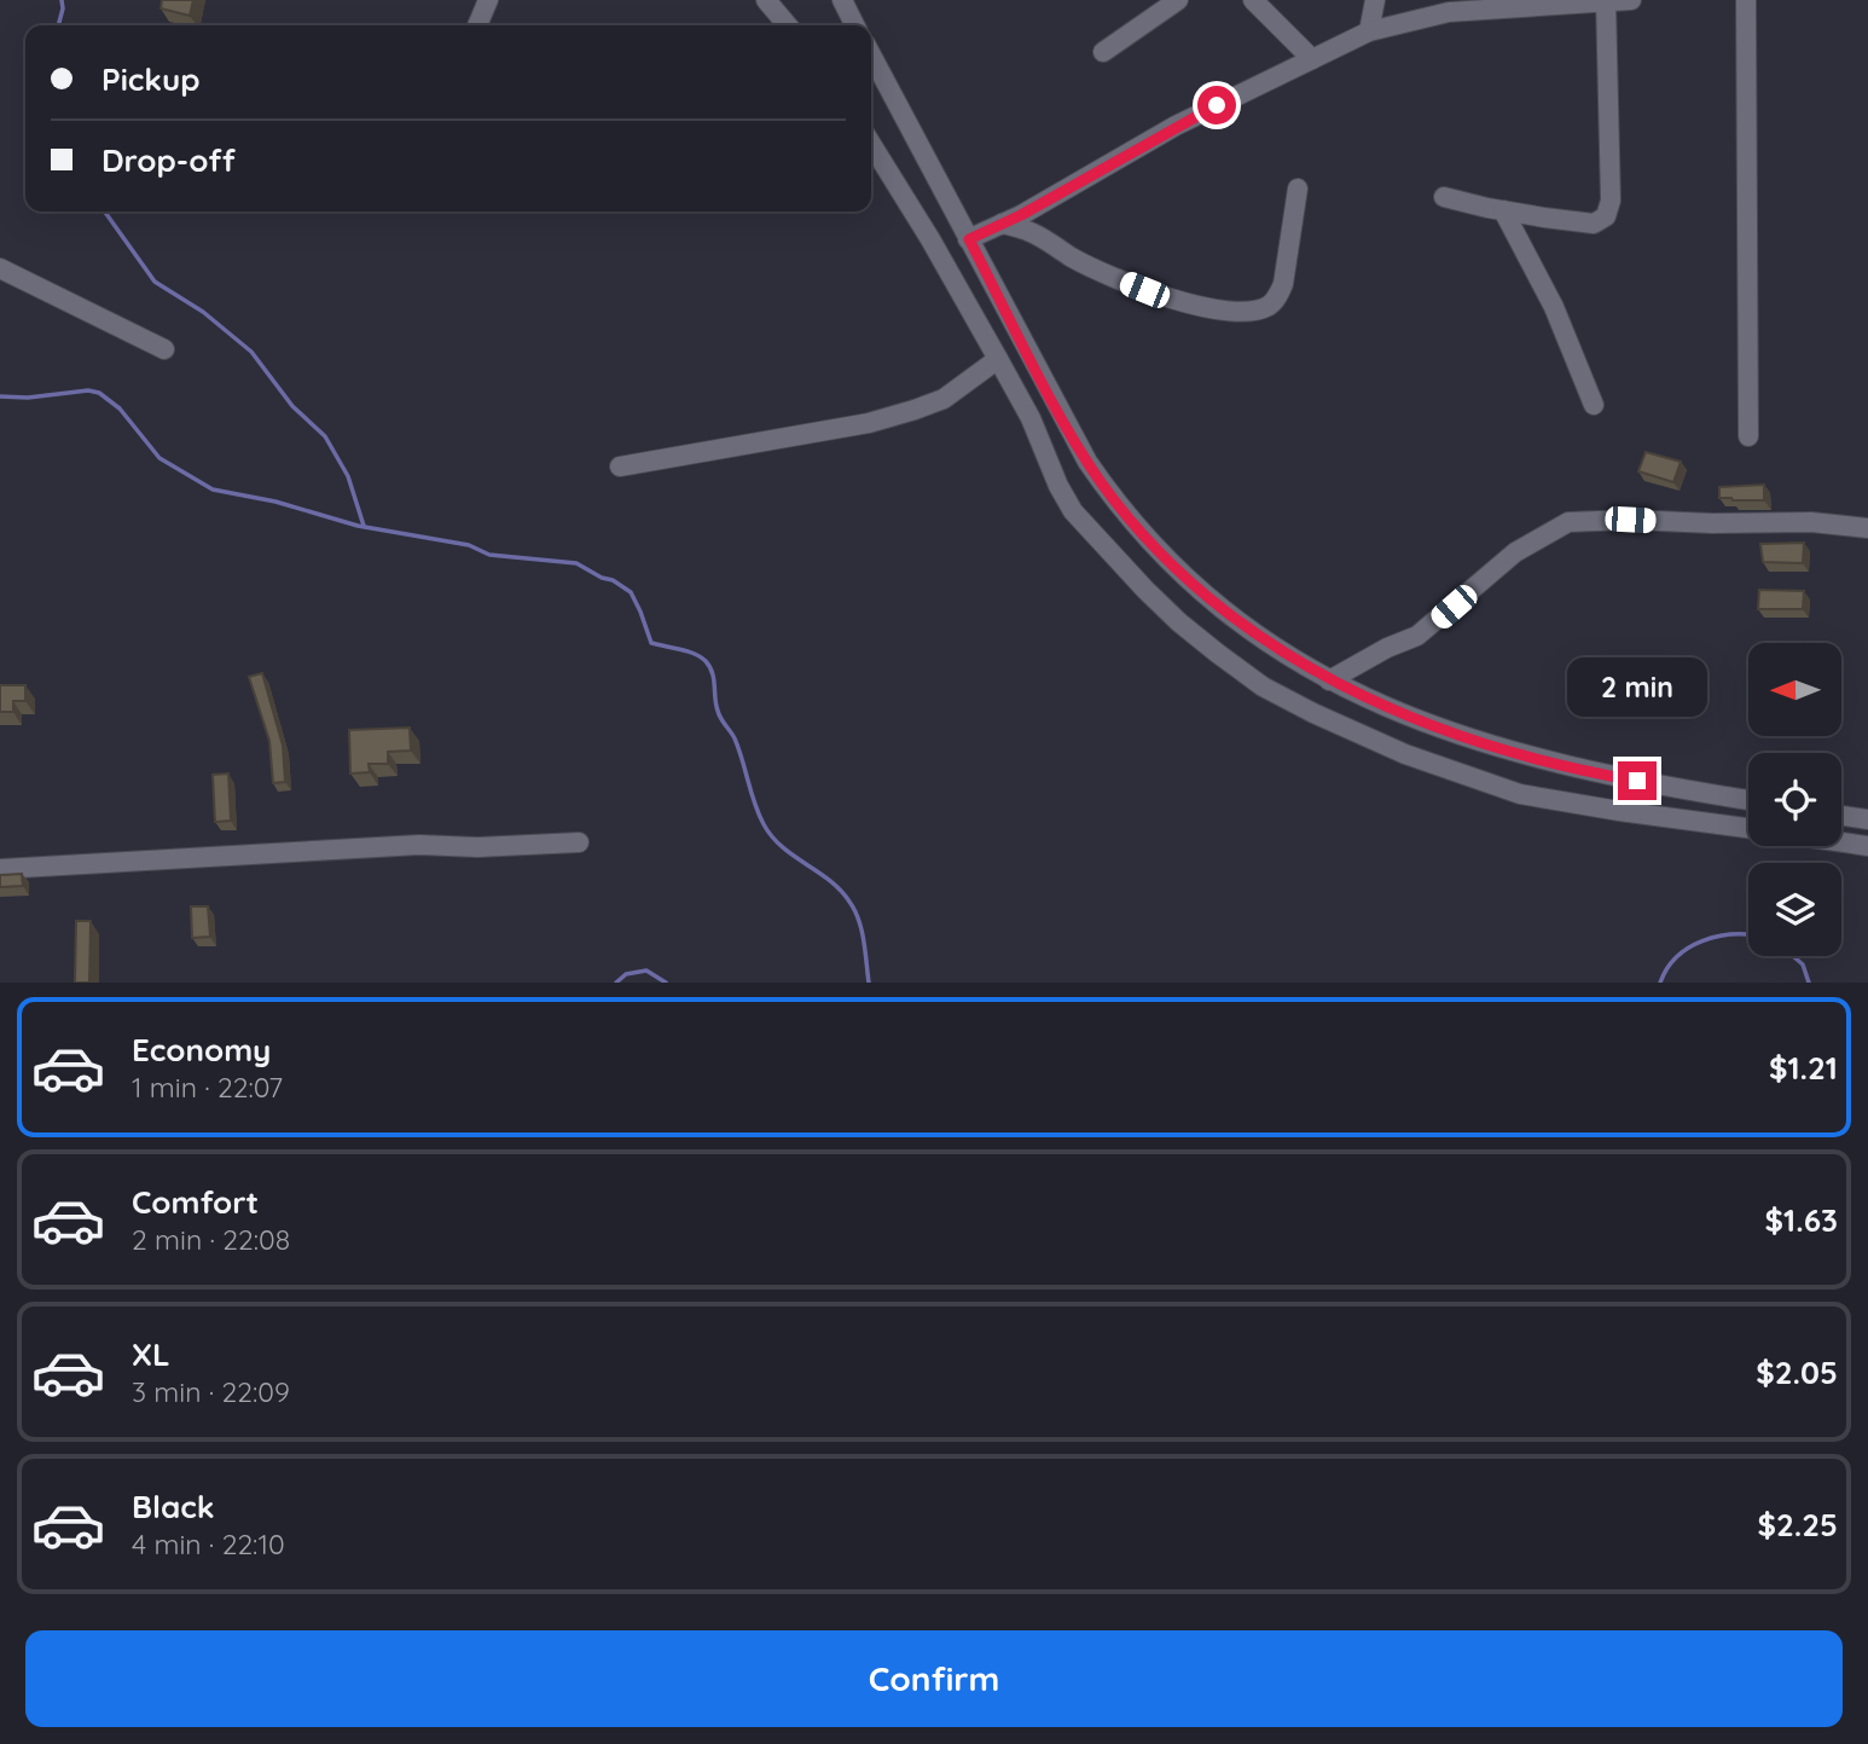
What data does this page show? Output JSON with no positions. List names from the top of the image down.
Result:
{
  "north": "left",
  "page": {
    "banner": ["Pickup", "Drop-off"],
    "bubble": "2 min",
    "list": [
      {
        "name": "Economy",
        "note": "1 min · 22:07",
        "value": "$1.21"
      },
      {
        "name": "Comfort",
        "note": "2 min · 22:08",
        "value": "$1.63"
      },
      {
        "name": "XL",
        "note": "3 min · 22:09",
        "value": "$2.05"
      },
      {
        "name": "Black",
        "note": "4 min · 22:10",
        "value": "$2.25"
      }
    ],
    "buttons": "Confirm"
  }
}
